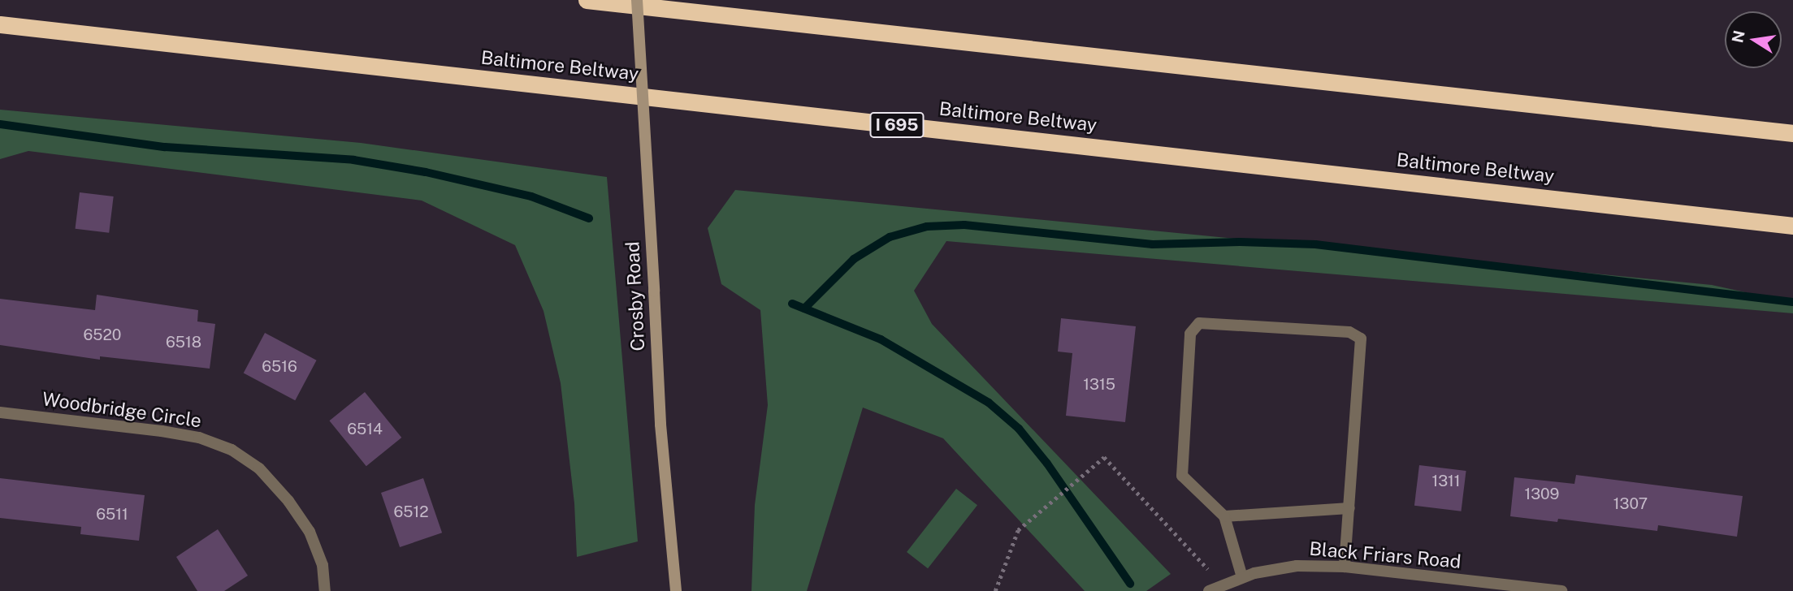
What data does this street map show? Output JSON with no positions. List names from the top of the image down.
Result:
{
  "streets": {
    "highway": ["Baltimore Beltway", "I 695"],
    "main road": ["Crosby Road"],
    "street": ["Woodbridge Circle", "Black Friars Road"]
  },
  "house_numbers": [
    "6520",
    "6518",
    "6516",
    "1315",
    "6514",
    "1311",
    "1309",
    "1307",
    "6512",
    "6511"
  ],
  "north": "left"
}
